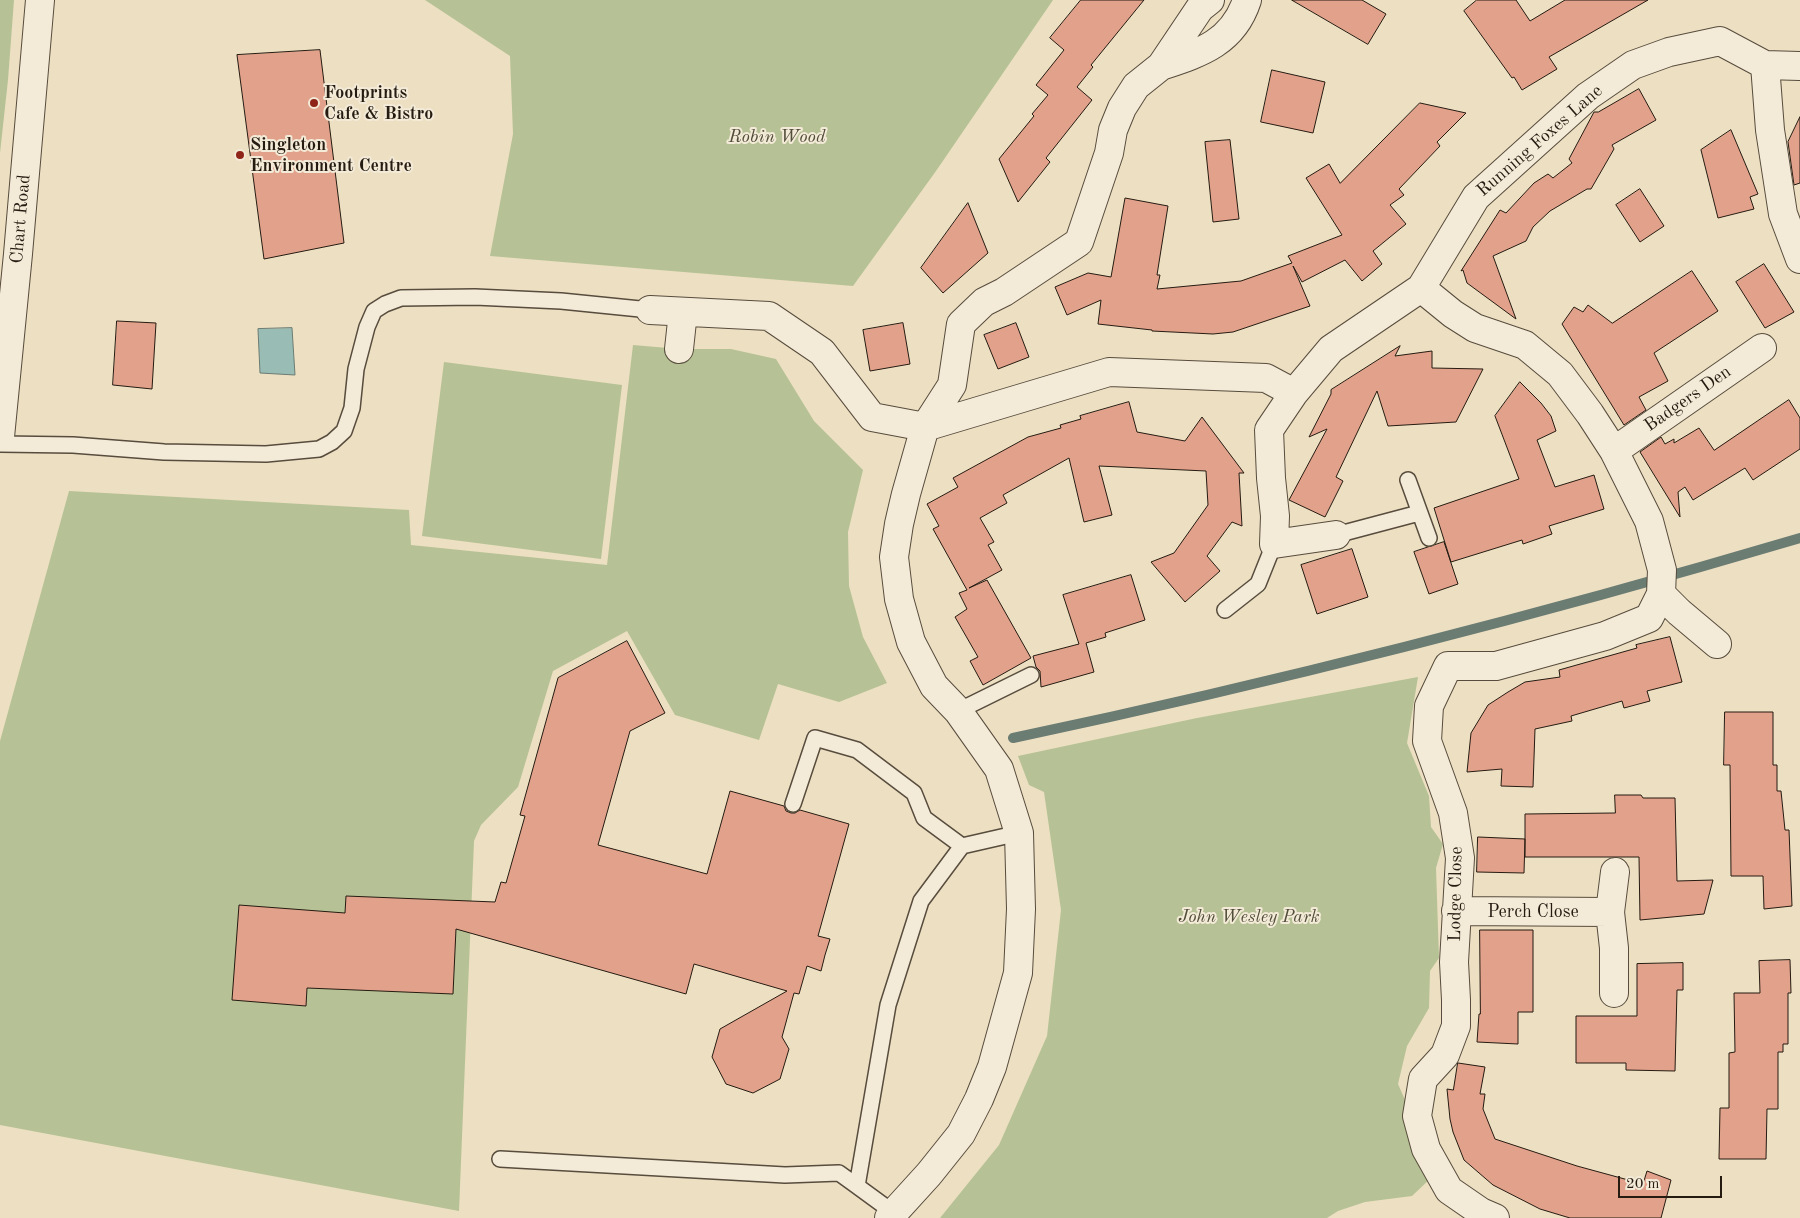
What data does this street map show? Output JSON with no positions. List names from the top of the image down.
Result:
{
  "streets": {
    "street": [
      "Running Foxes Lane",
      "Chart Road",
      "Badgers Den",
      "Lodge Close",
      "Perch Close"
    ]
  },
  "crossings": [
    ["Badgers Den", "Lodge Close"],
    ["Lodge Close", "Perch Close"]
  ],
  "parks": ["Robin Wood", "John Wesley Park"],
  "places": ["Footprints Cafe & Bistro", "Singleton Environment Centre"],
  "scale_bar": "20 m"
}
